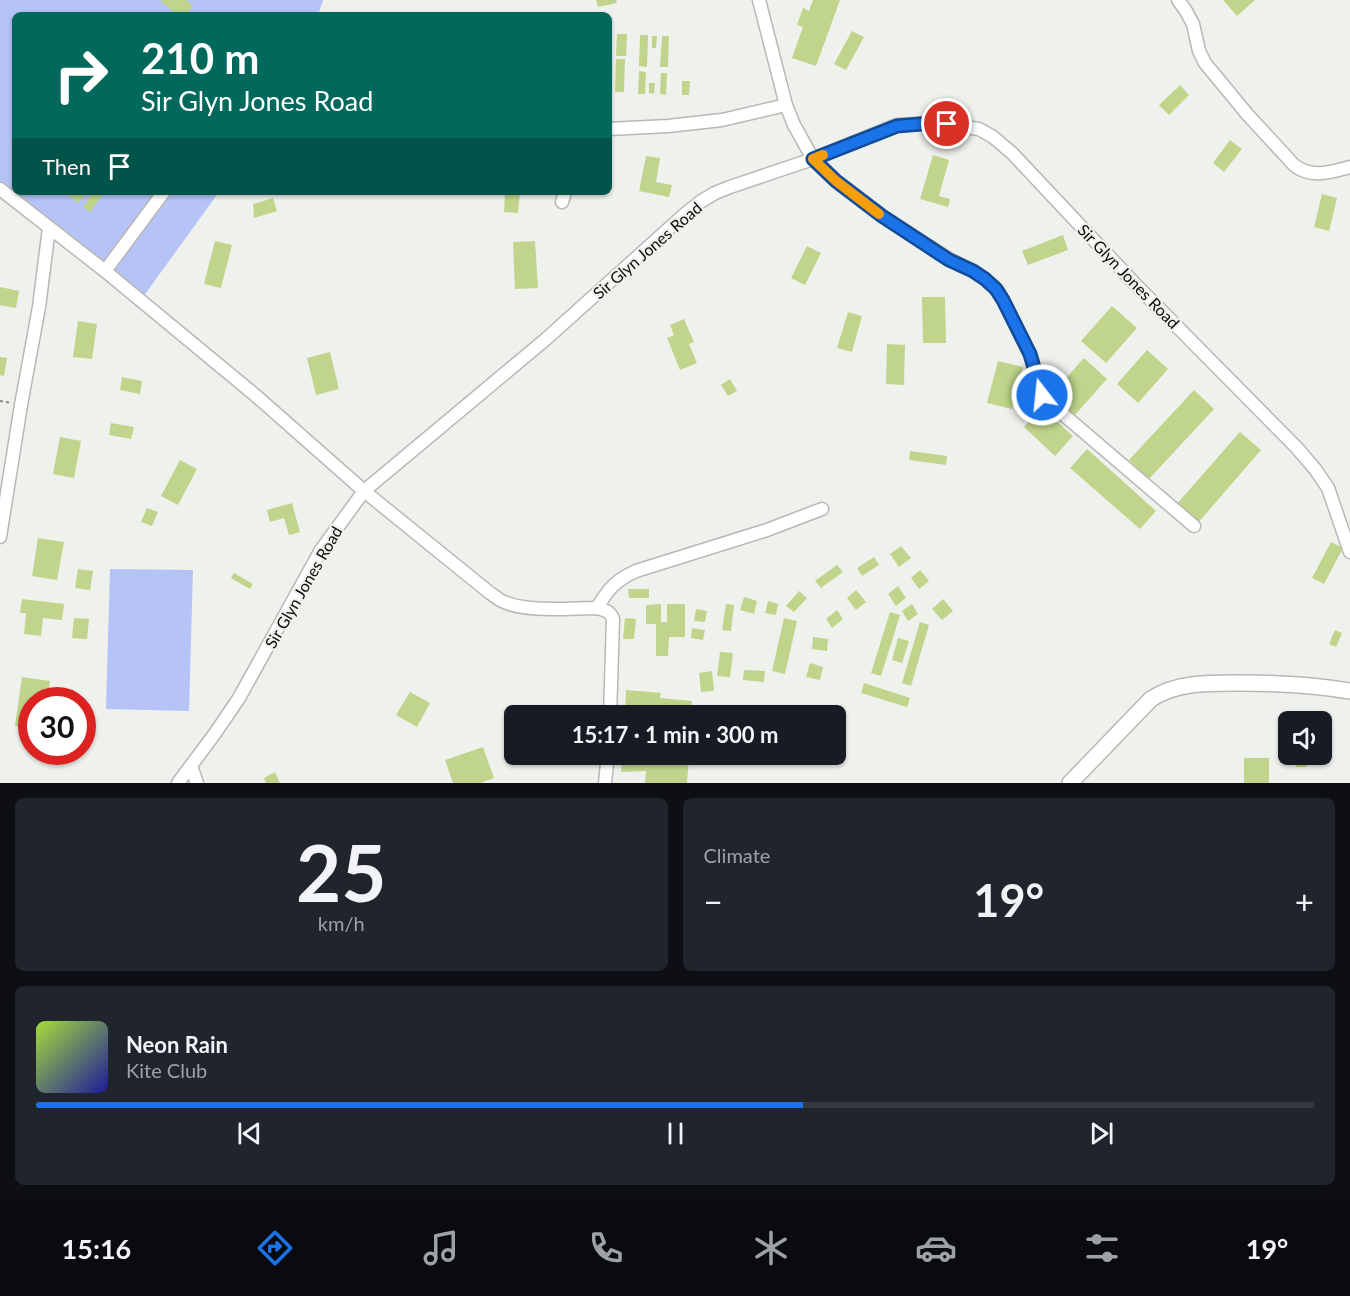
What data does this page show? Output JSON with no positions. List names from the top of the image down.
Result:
{
  "streets": {
    "street": ["Sir Glyn Jones Road"]
  },
  "page": {
    "turn": ["210 m", "Sir Glyn Jones Road"],
    "then": "Then",
    "limit": "30",
    "trip": "15:17 · 1 min · 300 m",
    "tile": [
      ["25", "km/h"],
      "Climate"
    ],
    "heat": ["−", "19°", "+"],
    "song": ["Neon Rain", "Kite Club"],
    "tabs": ["15:16", "19°"]
  }
}
